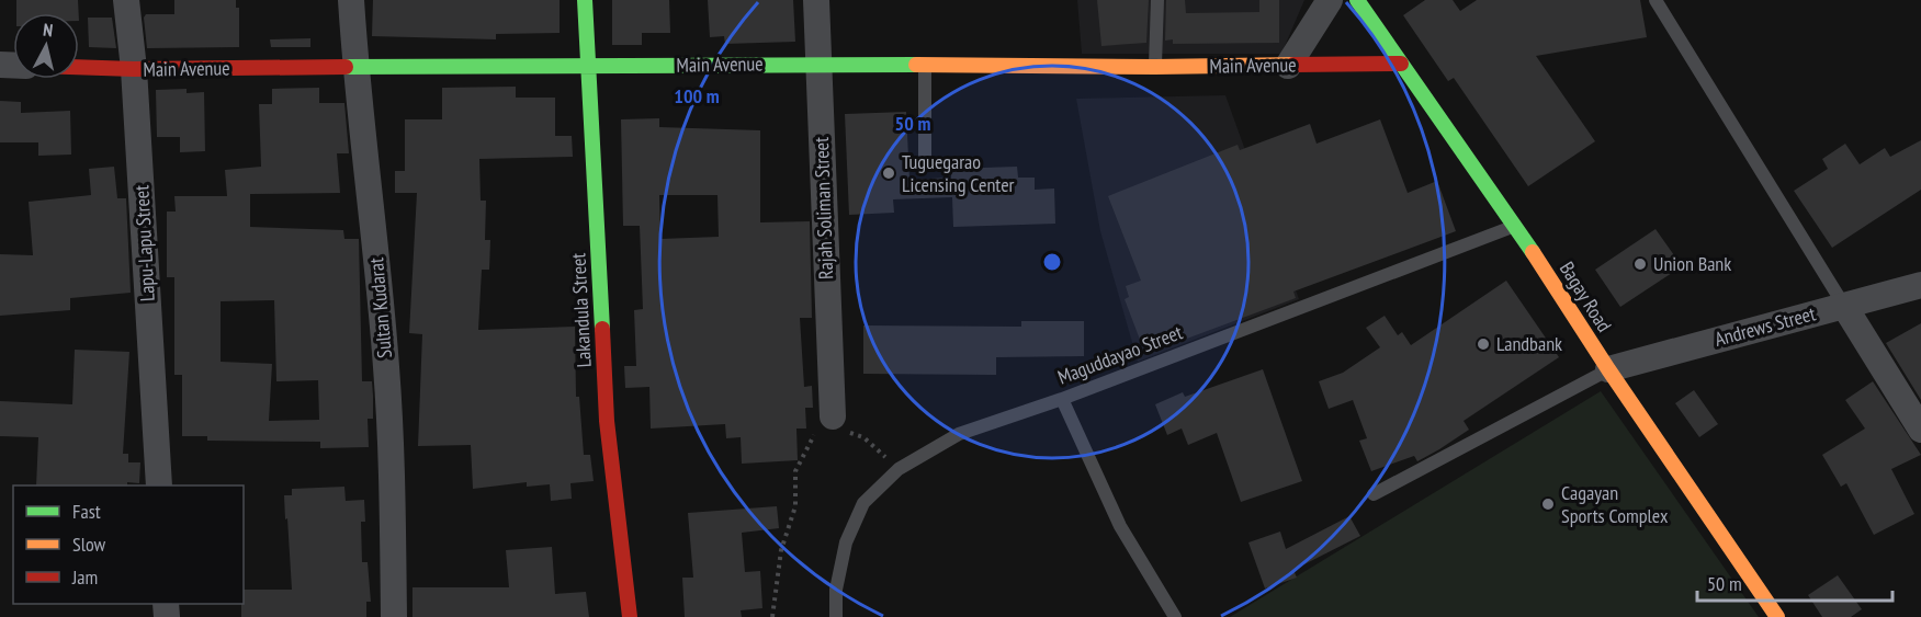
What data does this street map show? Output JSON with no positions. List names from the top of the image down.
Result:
{
  "streets": {
    "street": [
      "Main Avenue",
      "Rajah Soliman Street",
      "Lapu-Lapu Street",
      "Bagay Road",
      "Sultan Kudarat",
      "Lakandula Street",
      "Andrews Street"
    ],
    "lane": ["Maguddayao Street"]
  },
  "crossings": [
    ["Main Avenue", "Rajah Soliman Street"],
    ["Main Avenue", "Lapu-Lapu Street"],
    ["Main Avenue", "Bagay Road"],
    ["Main Avenue", "Sultan Kudarat"],
    ["Main Avenue", "Lakandula Street"],
    ["Bagay Road", "Andrews Street"],
    ["Bagay Road", "Maguddayao Street"]
  ],
  "places": [
    "Tuguegarao Licensing Center",
    "Union Bank",
    "Landbank",
    "Cagayan Sports Complex"
  ],
  "legend": ["Fast", "Slow", "Jam"],
  "scale_bar": "50 m",
  "north": "top",
  "rings": ["100 m", "50 m"]
}
